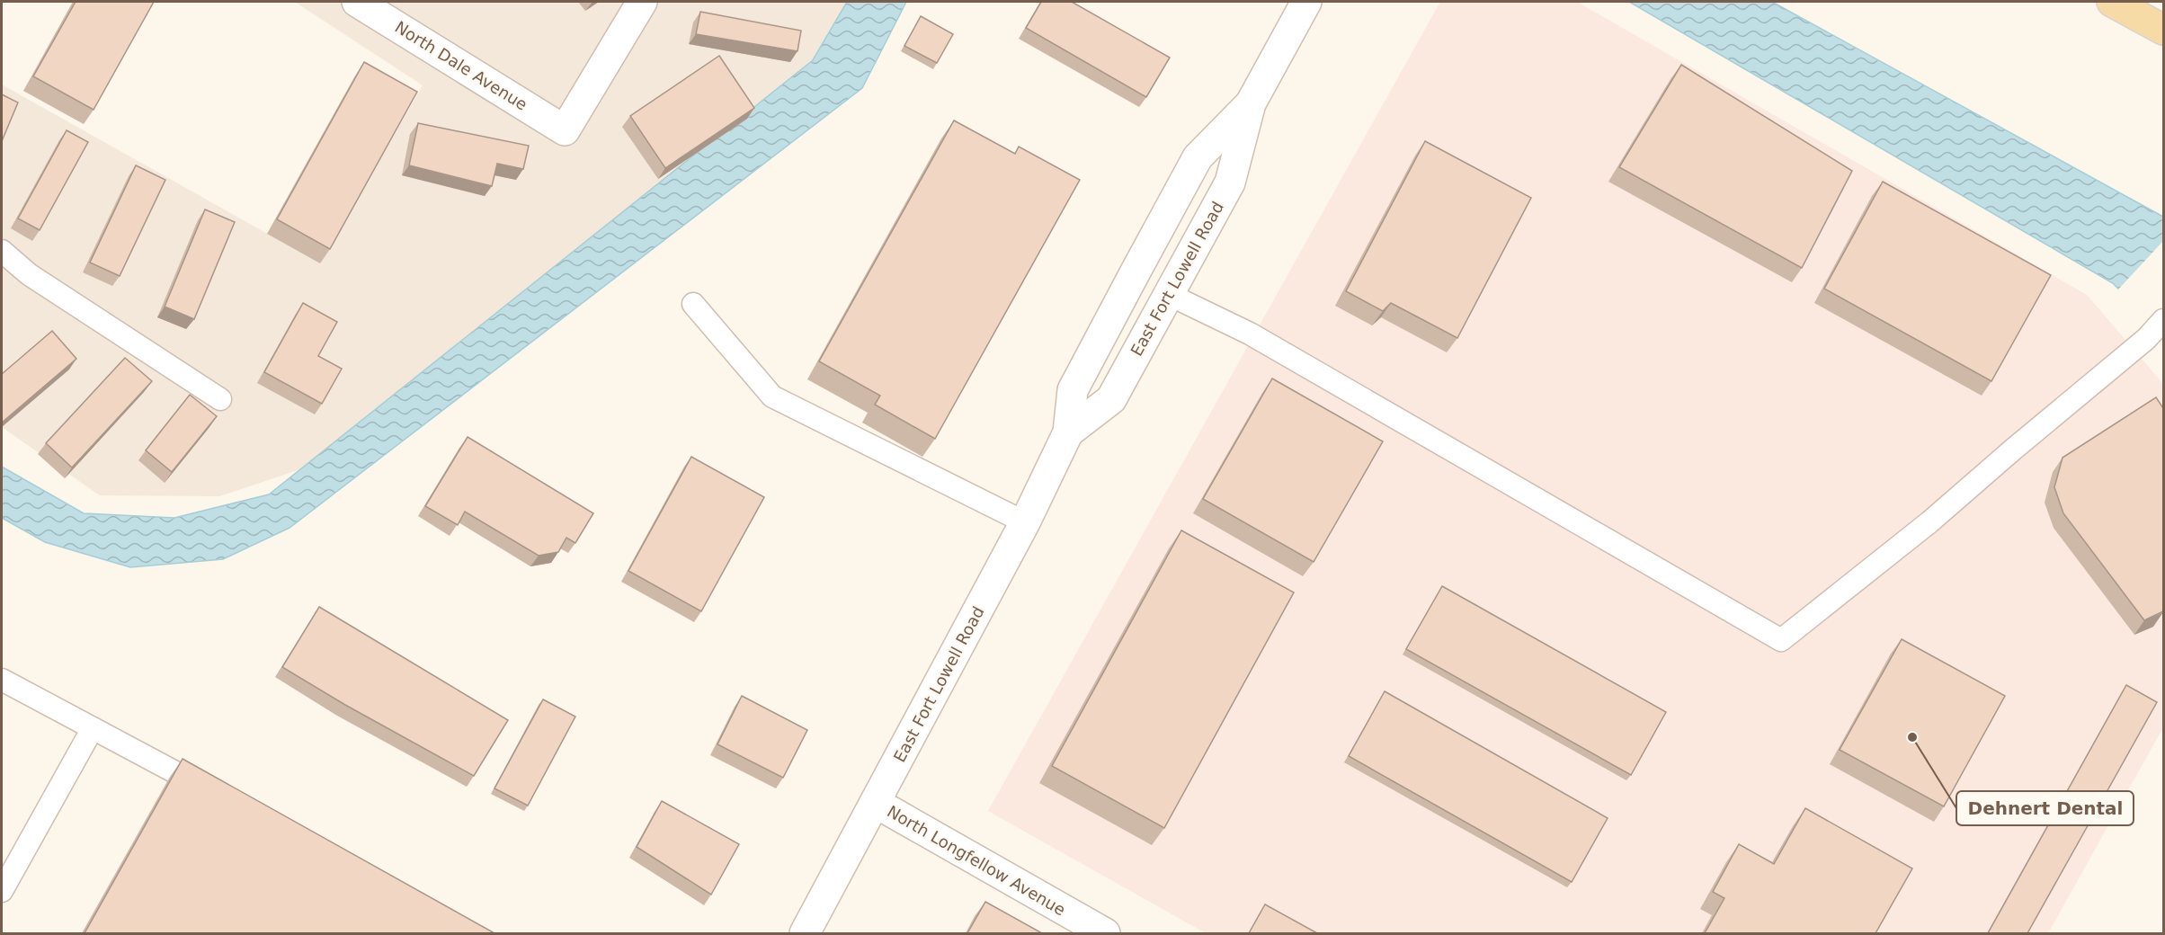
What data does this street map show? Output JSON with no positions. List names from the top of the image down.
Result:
{
  "streets": {
    "main road": ["North Dale Avenue", "East Fort Lowell Road", "North Longfellow Avenue"]
  },
  "crossings": [
    ["East Fort Lowell Road", "North Longfellow Avenue"]
  ],
  "places": ["Dehnert Dental"]
}
